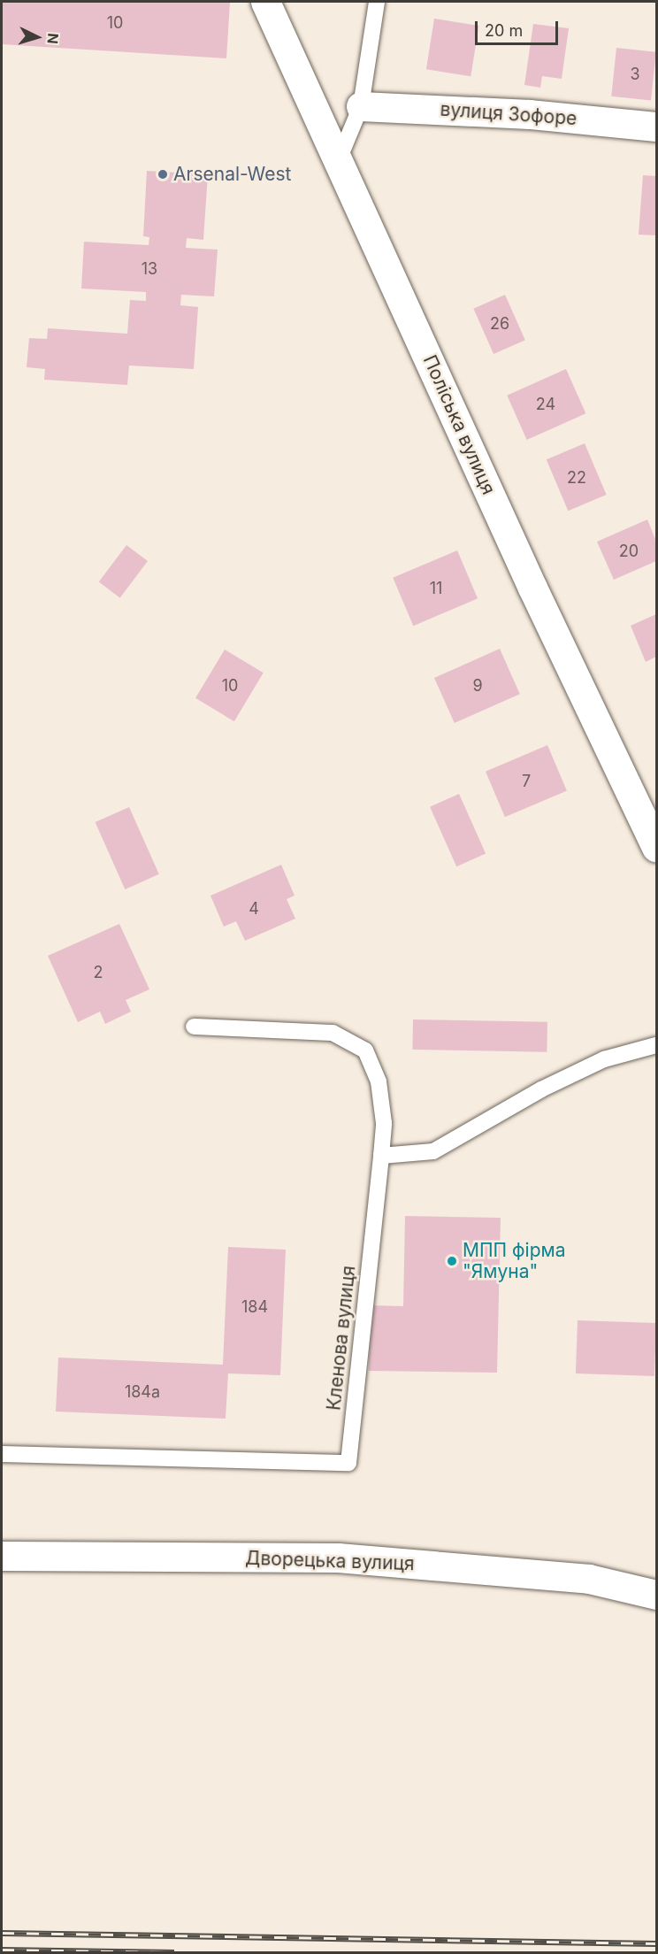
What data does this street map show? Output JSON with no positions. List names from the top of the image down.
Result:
{
  "streets": {
    "street": ["вулиця Зофоре", "Поліська вулиця", "Дворецька вулиця"],
    "lane": ["Кленова вулиця"]
  },
  "places": ["Arsenal-West", "МПП фірма \"Ямуна\""],
  "house_numbers": [
    "10",
    "3",
    "13",
    "26",
    "24",
    "22",
    "20",
    "11",
    "10",
    "9",
    "7",
    "4",
    "2",
    "184",
    "184а"
  ],
  "scale_bar": "20 m",
  "north": "right"
}
